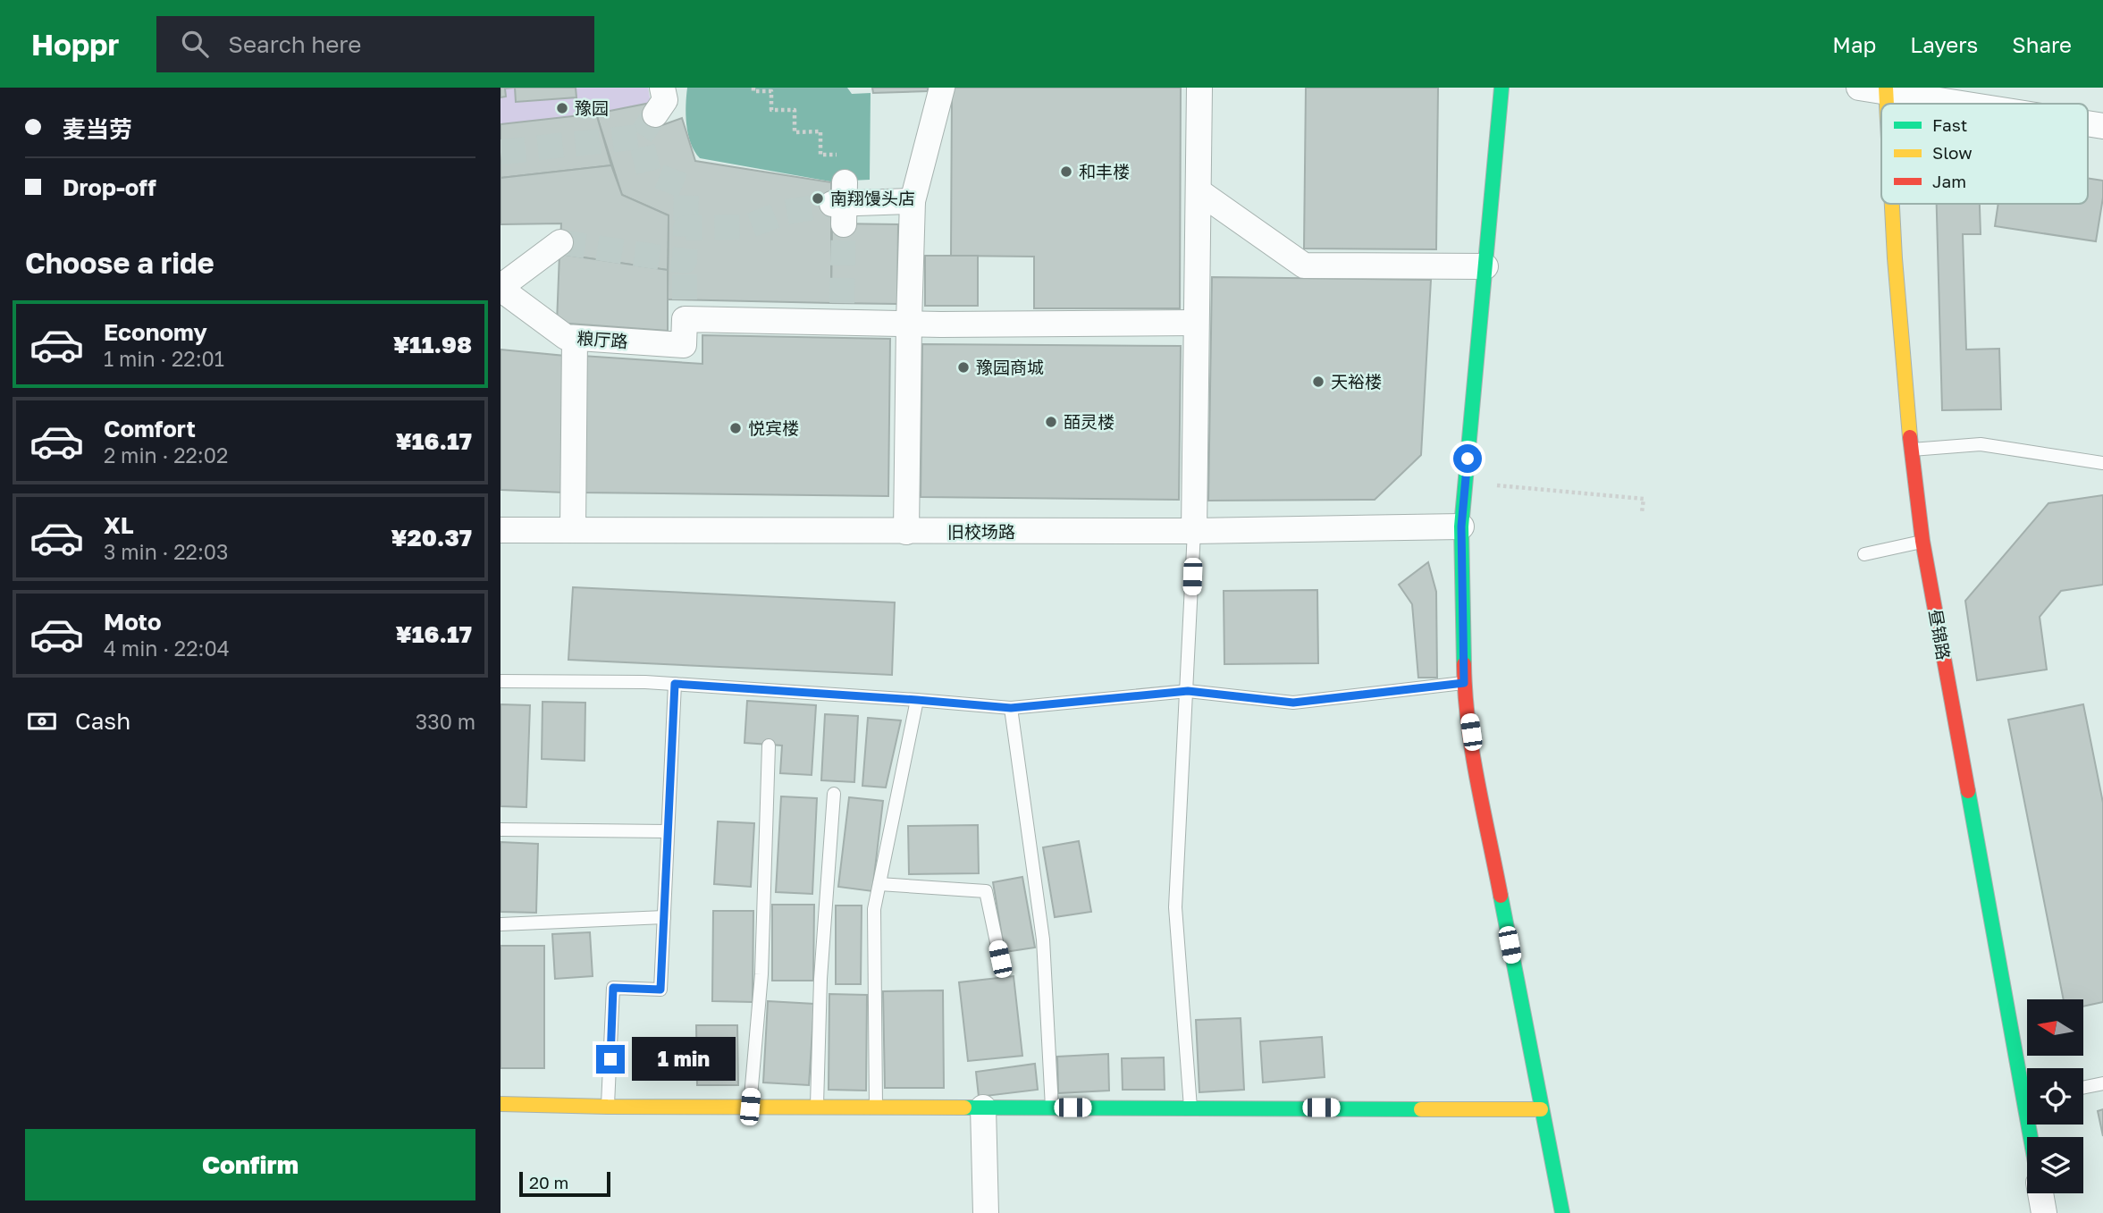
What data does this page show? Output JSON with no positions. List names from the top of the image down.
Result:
{
  "streets": {
    "street": ["粮厅路", "旧校场路", "昼锦路"]
  },
  "places": [
    "豫园",
    "和丰楼",
    "南翔馒头店",
    "豫园商城",
    "天裕楼",
    "皕灵楼",
    "悦宾楼"
  ],
  "legend": ["Fast", "Slow", "Jam"],
  "scale_bar": "20 m",
  "north": "left",
  "page": {
    "header": "Hoppr",
    "search": "Search here",
    "nav": ["Map", "Layers", "Share"],
    "banner": ["麦当劳", "Drop-off"],
    "heading": "Choose a ride",
    "list": [
      {
        "name": "Economy",
        "note": "1 min · 22:01",
        "value": "¥11.98"
      },
      {
        "name": "Comfort",
        "note": "2 min · 22:02",
        "value": "¥16.17"
      },
      {
        "name": "XL",
        "note": "3 min · 22:03",
        "value": "¥20.37"
      },
      {
        "name": "Moto",
        "note": "4 min · 22:04",
        "value": "¥16.17"
      }
    ],
    "pay": ["Cash", "330 m"],
    "bubble": "1 min",
    "buttons": "Confirm",
    "scale": "20 m"
  }
}
